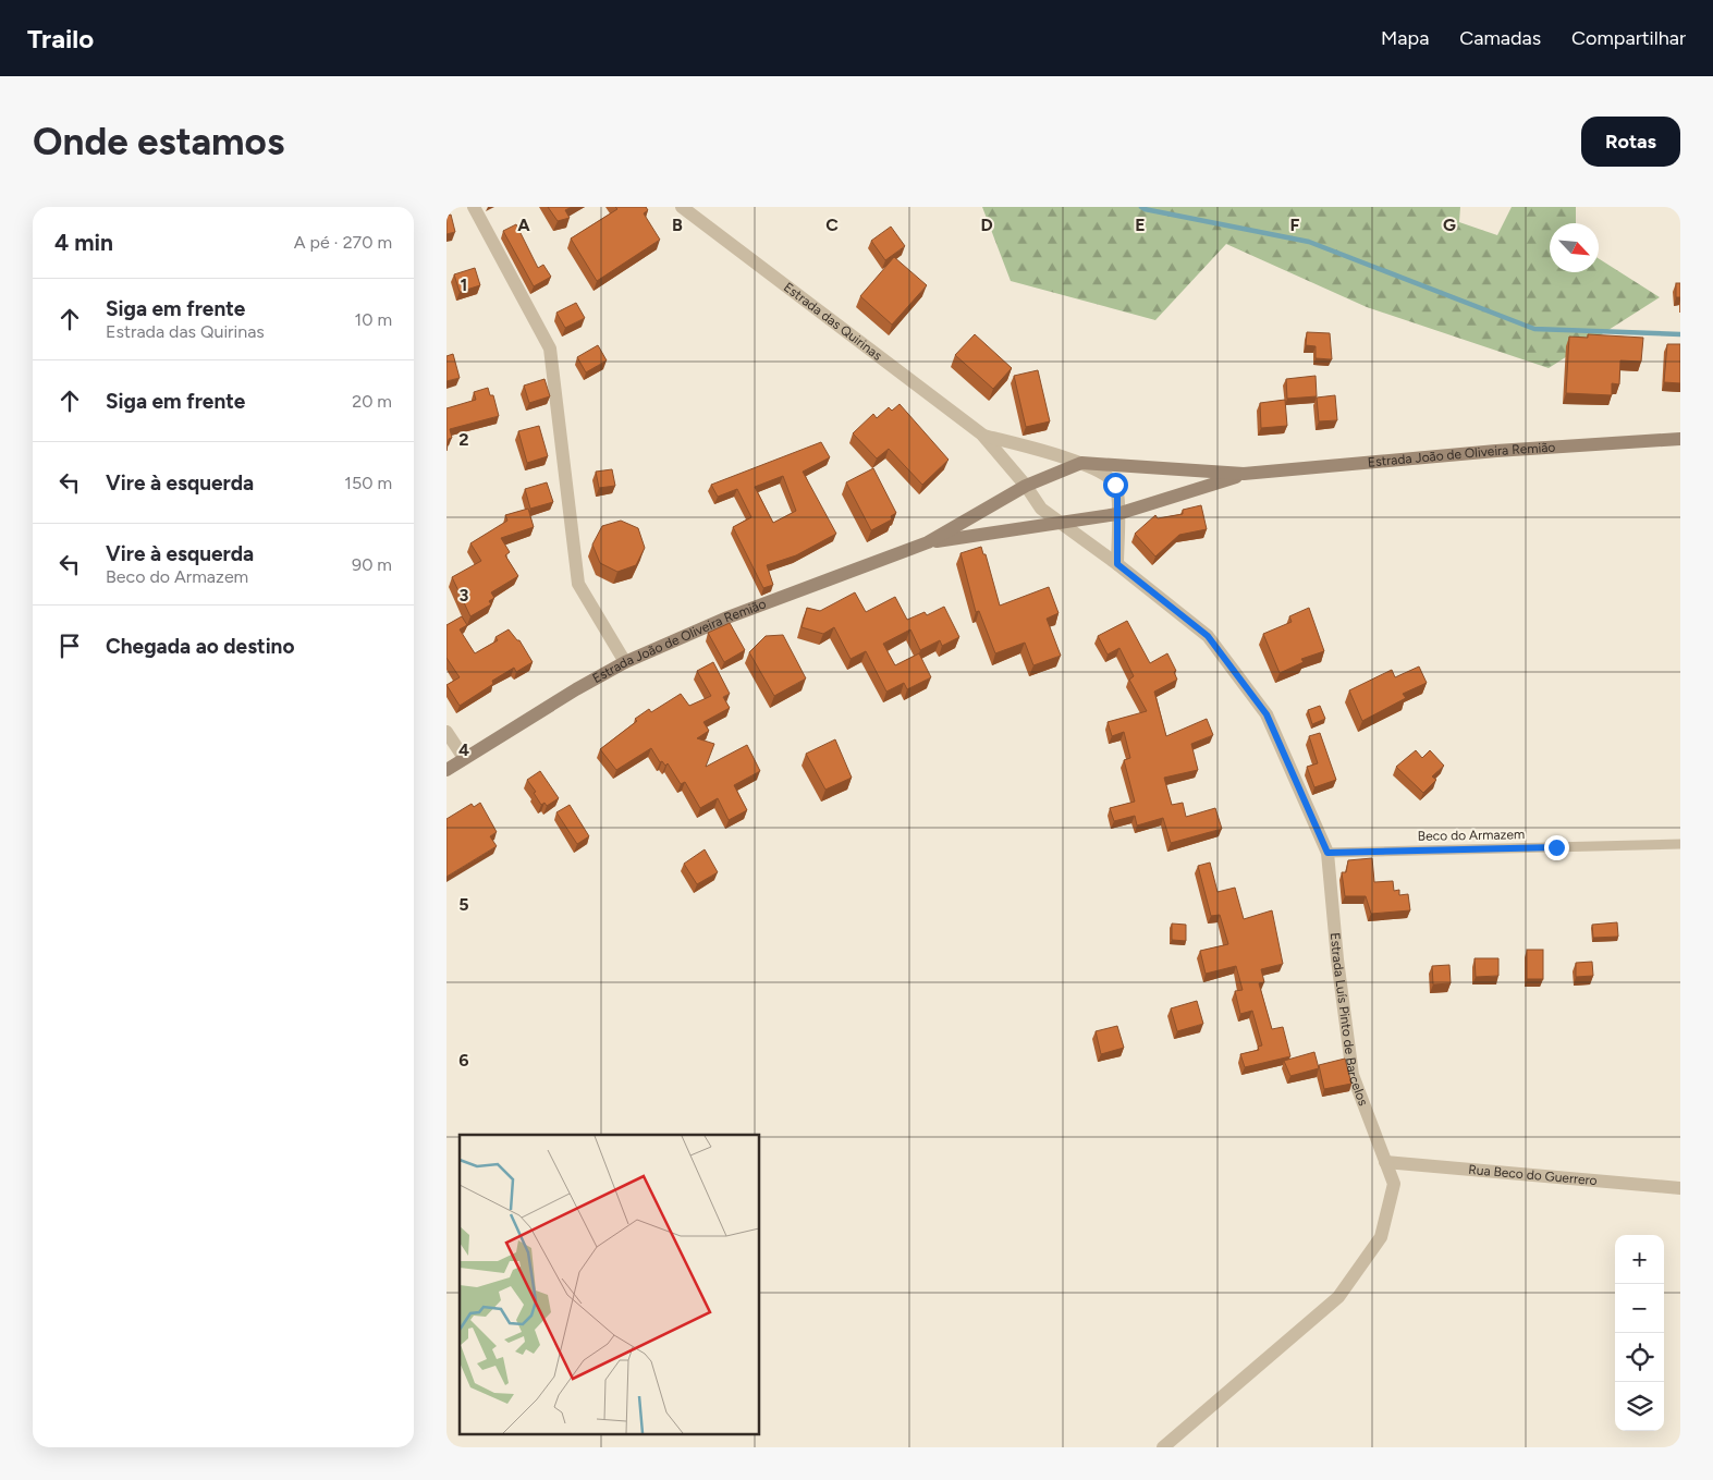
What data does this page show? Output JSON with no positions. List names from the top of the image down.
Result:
{
  "streets": {
    "main road": ["Estrada João de Oliveira Remião"],
    "street": ["Estrada das Quirinas", "Estrada Luís Pinto de Barcelos", "Rua Beco do Guerrero"],
    "lane": ["Beco do Armazem"]
  },
  "crossings": [
    ["Estrada das Quirinas", "Estrada João de Oliveira Remião"],
    ["Estrada das Quirinas", "Estrada Luís Pinto de Barcelos"],
    ["Estrada João de Oliveira Remião", "Estrada Luís Pinto de Barcelos"],
    ["Beco do Armazem", "Estrada Luís Pinto de Barcelos"],
    ["Estrada Luís Pinto de Barcelos", "Rua Beco do Guerrero"]
  ],
  "north": "bottom right",
  "page": {
    "header": "Trailo",
    "nav": ["Mapa", "Camadas", "Compartilhar"],
    "buttons": "Rotas",
    "title": "Onde estamos",
    "heading": ["4 min", "A pé · 270 m"],
    "list": [
      ["Siga em frente", "Estrada das Quirinas", "10 m"],
      ["Siga em frente", "20 m"],
      ["Vire à esquerda", "150 m"],
      ["Vire à esquerda", "Beco do Armazem", "90 m"],
      "Chegada ao destino"
    ],
    "map_buttons": ["+", "−"]
  },
  "grid": {
    "columns": [
      "A",
      "B",
      "C",
      "D",
      "E",
      "F",
      "G"
    ],
    "rows": [
      "1",
      "2",
      "3",
      "4",
      "5",
      "6"
    ]
  }
}
